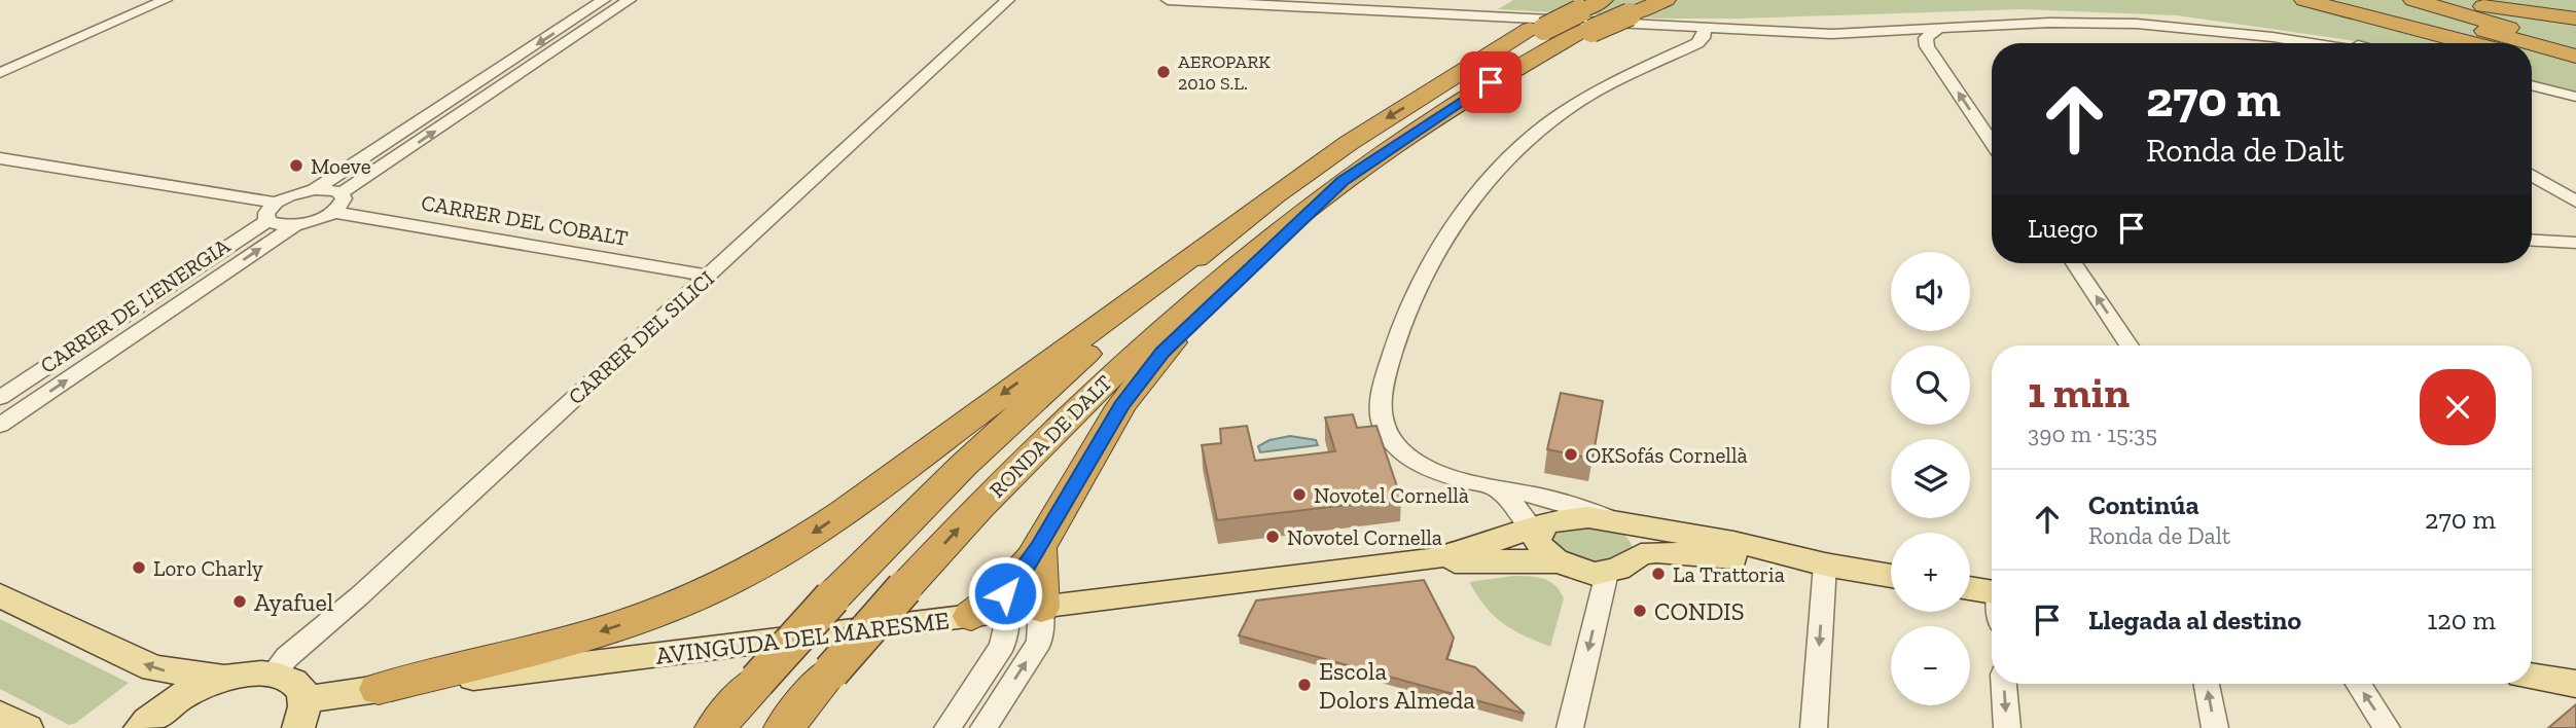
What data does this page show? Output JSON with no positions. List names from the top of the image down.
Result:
{
  "streets": {
    "highway": ["RONDA DE DALT"],
    "main road": ["AVINGUDA DEL MARESME"],
    "street": ["CARRER DEL COBALT", "CARRER DE L'ENERGIA", "CARRER DEL SILICI"]
  },
  "crossings": [
    ["CARRER DEL COBALT", "CARRER DEL SILICI"]
  ],
  "places": [
    "AEROPARK 2010 S.L.",
    "Moeve",
    "OKSofás Cornellà",
    "Novotel Cornellà",
    "Novotel Cornella",
    "Loro Charly",
    "La Trattoria",
    "Ayafuel",
    "CONDIS",
    "Escola Dolors Almeda"
  ],
  "page": {
    "turn": ["270 m", "Ronda de Dalt"],
    "then": "Luego",
    "map_buttons": ["+", "−"],
    "heading": ["1 min", "390 m · 15:35"],
    "list": [
      {
        "name": "Continúa",
        "note": "Ronda de Dalt",
        "value": "270 m"
      },
      {
        "name": "Llegada al destino",
        "value": "120 m"
      }
    ]
  }
}
